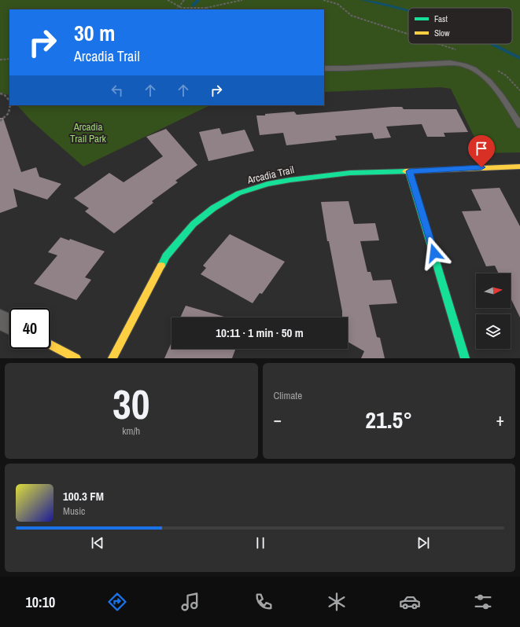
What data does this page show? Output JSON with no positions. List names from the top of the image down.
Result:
{
  "streets": {
    "street": ["Arcadia Trail"]
  },
  "parks": ["Arcadia Trail Park"],
  "legend": ["Fast", "Slow"],
  "north": "right",
  "page": {
    "turn": ["30 m", "Arcadia Trail"],
    "limit": "40",
    "trip": "10:11 · 1 min · 50 m",
    "tile": [
      ["30", "km/h"],
      "Climate"
    ],
    "heat": ["−", "21.5°", "+"],
    "song": ["100.3 FM", "Music"],
    "tabs": "10:10"
  }
}
